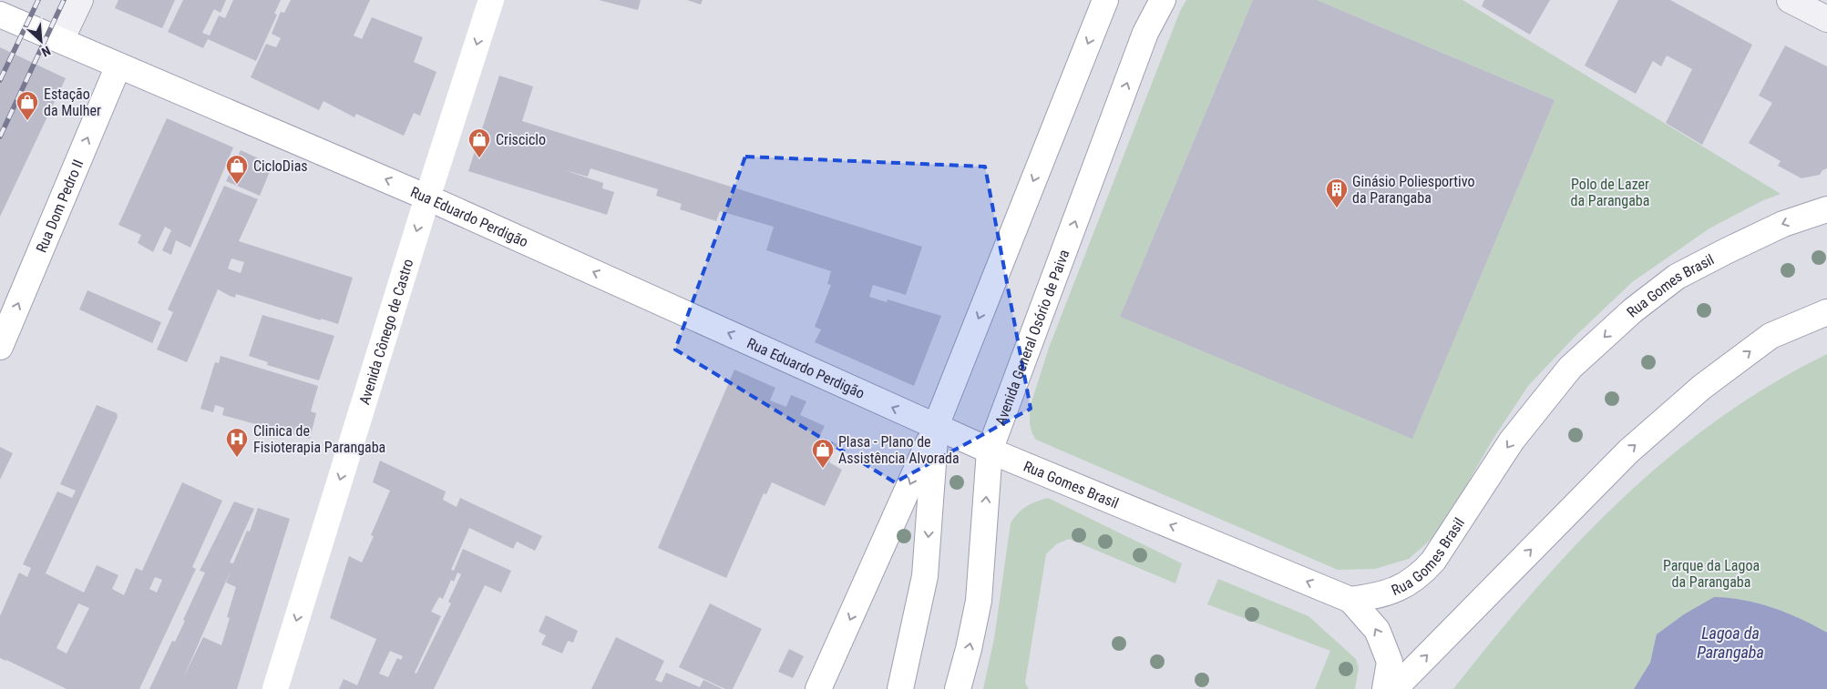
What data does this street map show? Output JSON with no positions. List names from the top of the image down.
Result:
{
  "streets": {
    "main road": [
      "Rua Dom Pedro II",
      "Rua Eduardo Perdigão",
      "Rua Gomes Brasil",
      "Avenida Cônego de Castro",
      "Avenida General Osório de Paiva"
    ]
  },
  "crossings": [
    ["Rua Dom Pedro II", "Rua Eduardo Perdigão"],
    ["Rua Eduardo Perdigão", "Rua Gomes Brasil"],
    ["Rua Eduardo Perdigão", "Avenida Cônego de Castro"],
    ["Rua Gomes Brasil", "Avenida General Osório de Paiva"]
  ],
  "one_way": [
    "Rua Dom Pedro II",
    "Rua Eduardo Perdigão",
    "Rua Gomes Brasil",
    "Avenida Cônego de Castro"
  ],
  "water": ["Lagoa da Parangaba"],
  "parks": ["Polo de Lazer da Parangaba", "Parque da Lagoa da Parangaba"],
  "places": {
    "shop": [
      "Estação da Mulher",
      "Crisciclo",
      "CicloDias",
      "Plasa - Plano de Assistência Alvorada"
    ],
    "building": ["Ginásio Poliesportivo da Parangaba"],
    "hospital": ["Clinica de Fisioterapia Parangaba"]
  },
  "north": "bottom right"
}
